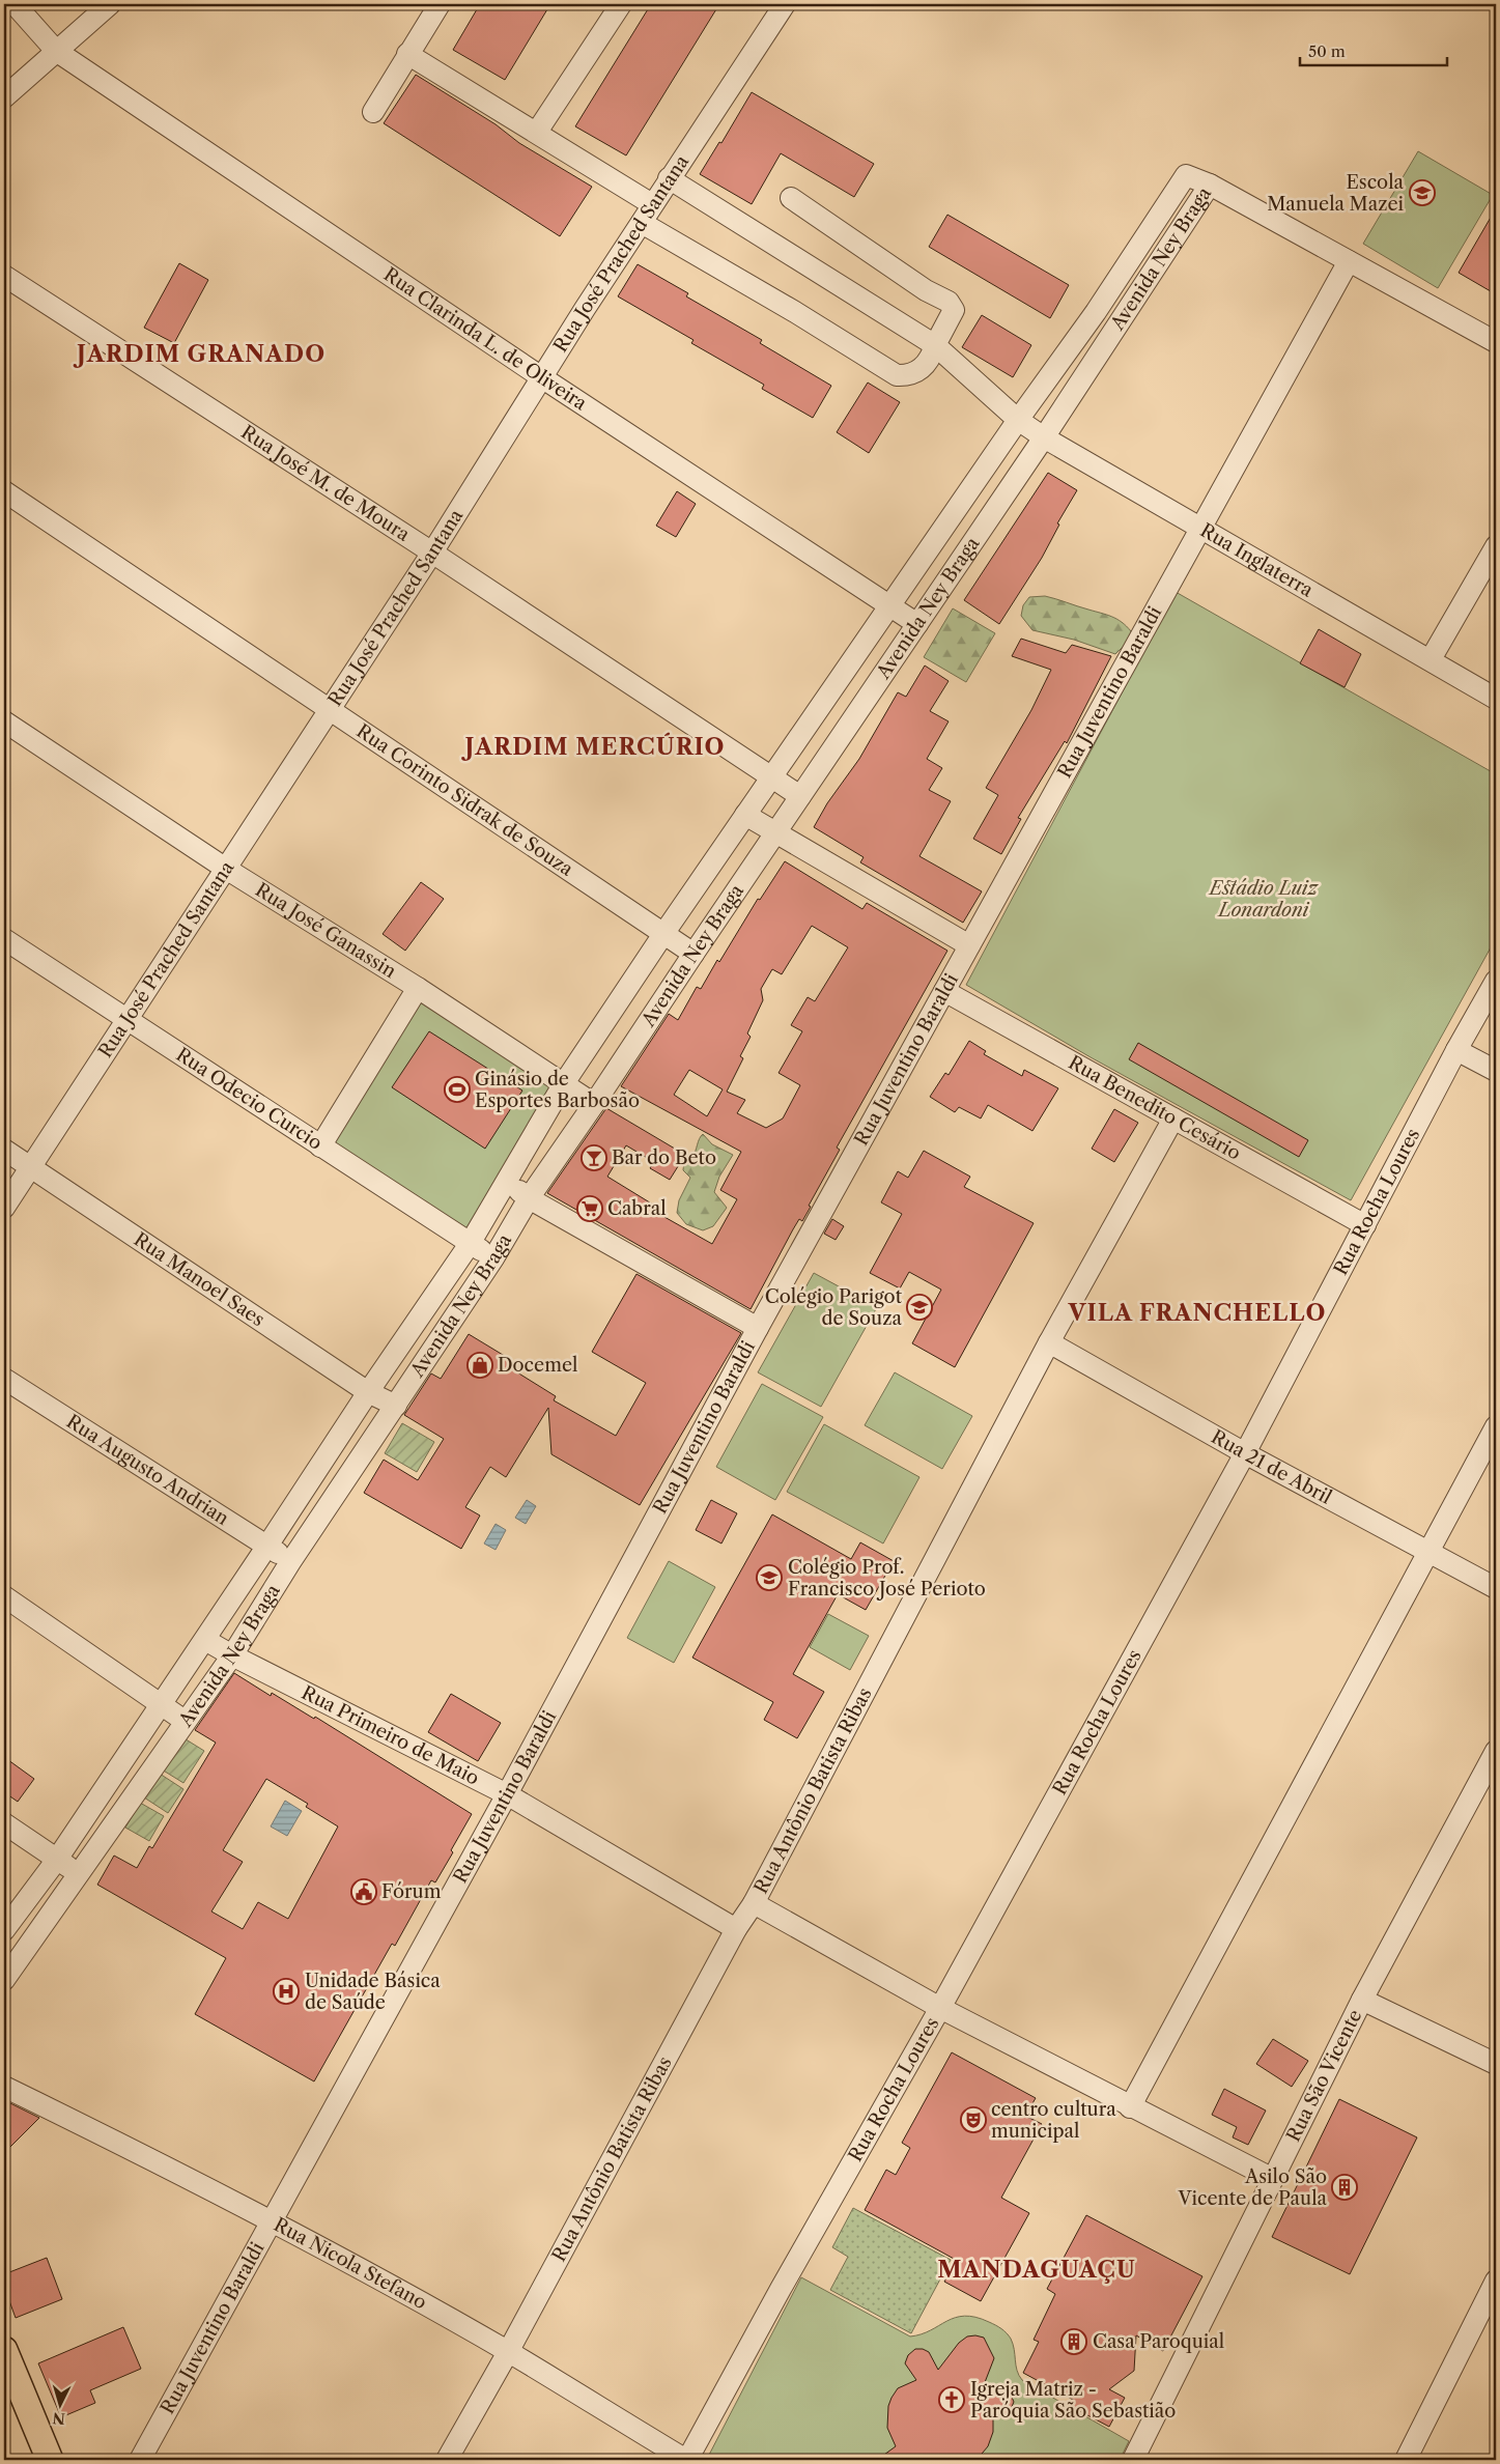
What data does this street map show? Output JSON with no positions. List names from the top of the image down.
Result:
{
  "streets": {
    "street": [
      "Rua José Prached Santana",
      "Avenida Ney Braga",
      "Rua Clarinda L. de Oliveira",
      "Rua José M. de Moura",
      "Rua Inglaterra",
      "Rua Juventino Baraldi",
      "Rua Corinto Sidrak de Souza",
      "Rua José Ganassin",
      "Rua Odecio Curcio",
      "Rua Benedito Cesário",
      "Rua Rocha Loures",
      "Rua Manoel Saes",
      "Rua 21 de Abril",
      "Rua Augusto Andrian",
      "Rua Primeiro de Maio",
      "Rua Antônio Batista Ribas",
      "Rua São Vicente",
      "Rua Nicola Stefano"
    ]
  },
  "crossings": [
    ["Rua José Prached Santana", "Rua Clarinda L. de Oliveira"],
    ["Rua José Prached Santana", "Rua José M. de Moura"],
    ["Rua José Prached Santana", "Rua Inglaterra"],
    ["Rua José Prached Santana", "Rua Corinto Sidrak de Souza"],
    ["Rua José Prached Santana", "Rua José Ganassin"],
    ["Rua José Prached Santana", "Rua Odecio Curcio"],
    ["Rua José Prached Santana", "Rua Manoel Saes"],
    ["Avenida Ney Braga", "Rua Clarinda L. de Oliveira"],
    ["Avenida Ney Braga", "Rua José M. de Moura"],
    ["Avenida Ney Braga", "Rua Inglaterra"],
    ["Avenida Ney Braga", "Rua Corinto Sidrak de Souza"],
    ["Avenida Ney Braga", "Rua José Ganassin"],
    ["Avenida Ney Braga", "Rua Odecio Curcio"],
    ["Avenida Ney Braga", "Rua Manoel Saes"],
    ["Avenida Ney Braga", "Rua Augusto Andrian"],
    ["Avenida Ney Braga", "Rua Primeiro de Maio"],
    ["Rua Inglaterra", "Rua Juventino Baraldi"],
    ["Rua Juventino Baraldi", "Rua Benedito Cesário"],
    ["Rua Juventino Baraldi", "Rua Primeiro de Maio"],
    ["Rua Juventino Baraldi", "Rua Nicola Stefano"],
    ["Rua Benedito Cesário", "Rua Rocha Loures"],
    ["Rua Benedito Cesário", "Rua Antônio Batista Ribas"],
    ["Rua Rocha Loures", "Rua 21 de Abril"],
    ["Rua Rocha Loures", "Rua Nicola Stefano"],
    ["Rua 21 de Abril", "Rua Antônio Batista Ribas"],
    ["Rua Primeiro de Maio", "Rua Antônio Batista Ribas"],
    ["Rua Antônio Batista Ribas", "Rua Nicola Stefano"]
  ],
  "districts": [
    "JARDIM GRANADO",
    "JARDIM MERCÚRIO",
    "VILA FRANCHELLO",
    "MANDAGUAÇU"
  ],
  "parks": ["Estádio Luiz Lonardoni"],
  "places": {
    "school or university": ["Escola Manuela Mazei", "Colégio Parigot de Souza", "Colégio Prof. Francisco José Perioto"],
    "sports": ["Ginásio de Esportes Barbosão"],
    "bar": ["Bar do Beto"],
    "supermarket": ["Cabral"],
    "shop": ["Docemel"],
    "public building": ["Fórum"],
    "hospital": ["Unidade Básica de Saúde"],
    "theatre": ["centro cultura municipal"],
    "building": ["Asilo São Vicente de Paula", "Casa Paroquial"],
    "church": ["Igreja Matriz - Paróquia São Sebastião"]
  },
  "scale_bar": "50 m",
  "north": "bottom"
}
